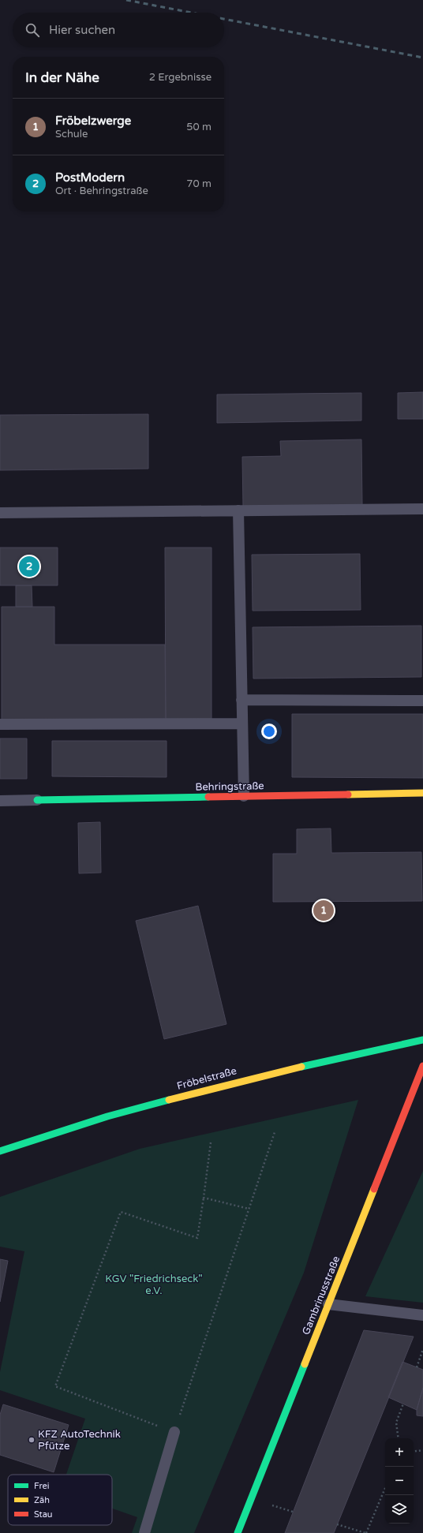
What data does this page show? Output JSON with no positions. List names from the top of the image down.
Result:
{
  "streets": {
    "street": ["Behringstraße", "Fröbelstraße", "Gambrinusstraße"]
  },
  "parks": ["KGV \"Friedrichseck\" e.V."],
  "places": ["KFZ AutoTechnik Pfütze"],
  "legend": ["Frei", "Zäh", "Stau"],
  "page": {
    "search": "Hier suchen",
    "heading": ["In der Nähe", "2 Ergebnisse"],
    "list": [
      {
        "mark": "1",
        "name": "Fröbelzwerge",
        "note": "Schule",
        "value": "50 m"
      },
      {
        "mark": "2",
        "name": "PostModern",
        "note": "Ort · Behringstraße",
        "value": "70 m"
      }
    ],
    "pins": ["2", "1"],
    "map_buttons": ["+", "−"]
  }
}
